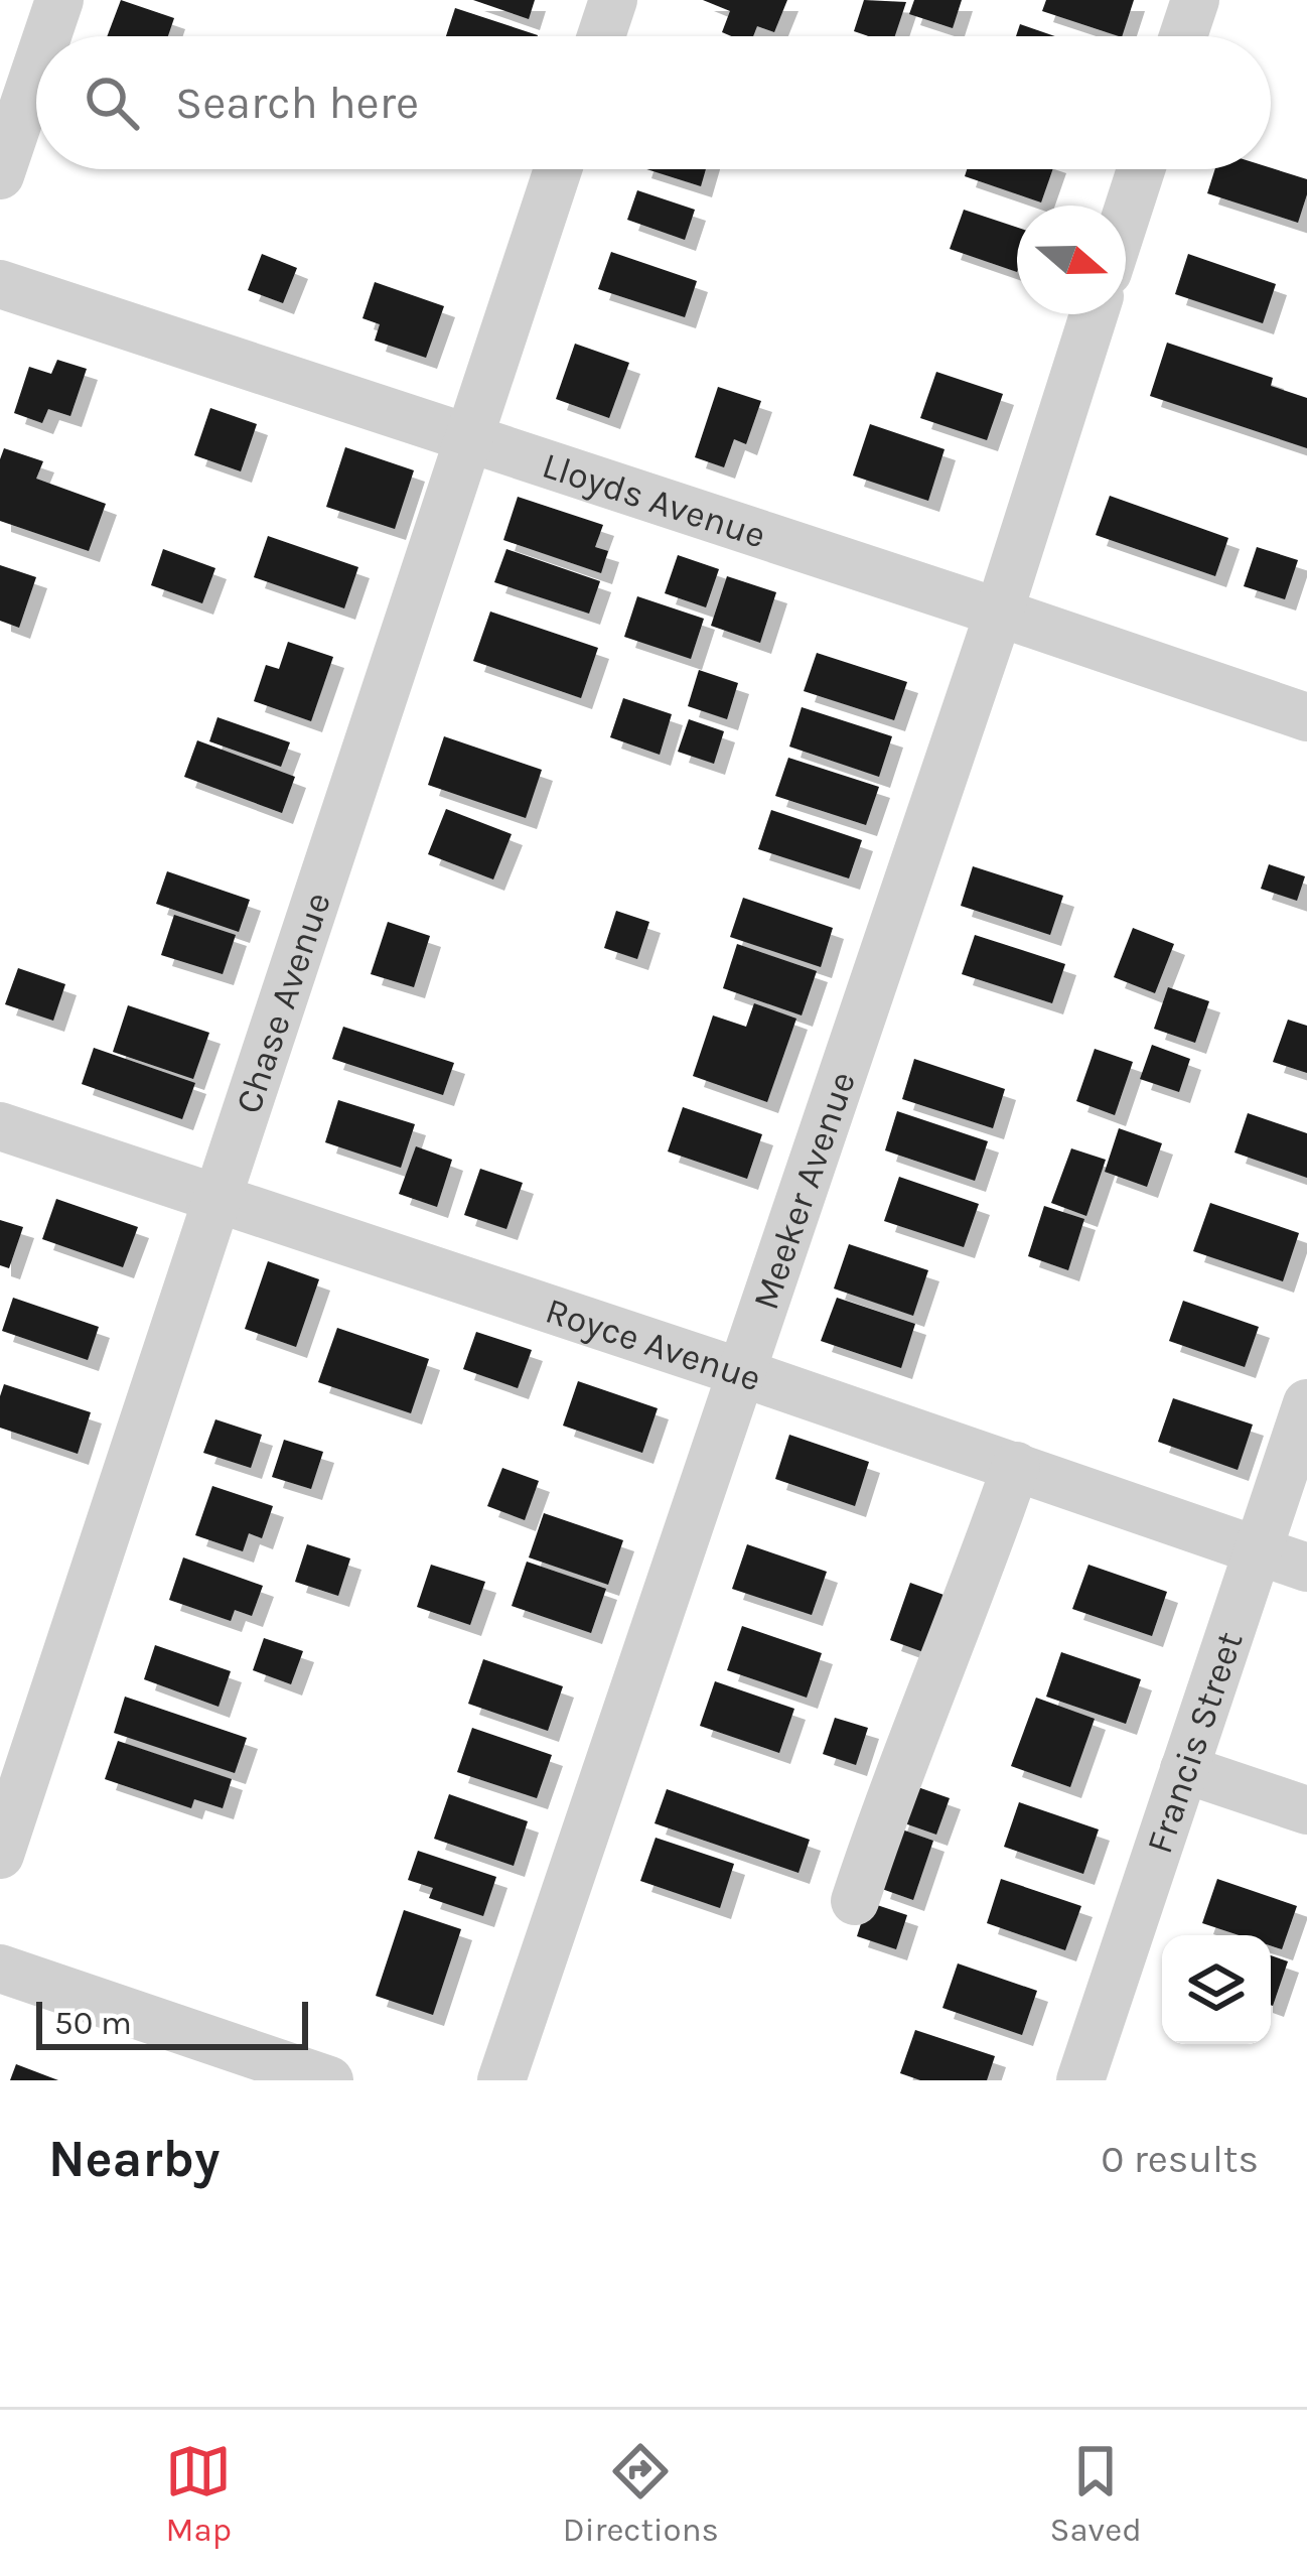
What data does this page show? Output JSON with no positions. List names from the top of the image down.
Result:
{
  "streets": {
    "street": [
      "Lloyds Avenue",
      "Chase Avenue",
      "Meeker Avenue",
      "Royce Avenue",
      "Francis Street"
    ]
  },
  "crossings": [
    ["Lloyds Avenue", "Chase Avenue"],
    ["Lloyds Avenue", "Meeker Avenue"],
    ["Chase Avenue", "Royce Avenue"],
    ["Meeker Avenue", "Royce Avenue"],
    ["Royce Avenue", "Francis Street"]
  ],
  "scale_bar": "50 m",
  "north": "right",
  "page": {
    "search": "Search here",
    "scale": "50 m",
    "heading": ["Nearby", "0 results"],
    "nav": ["Map", "Directions", "Saved"]
  }
}
